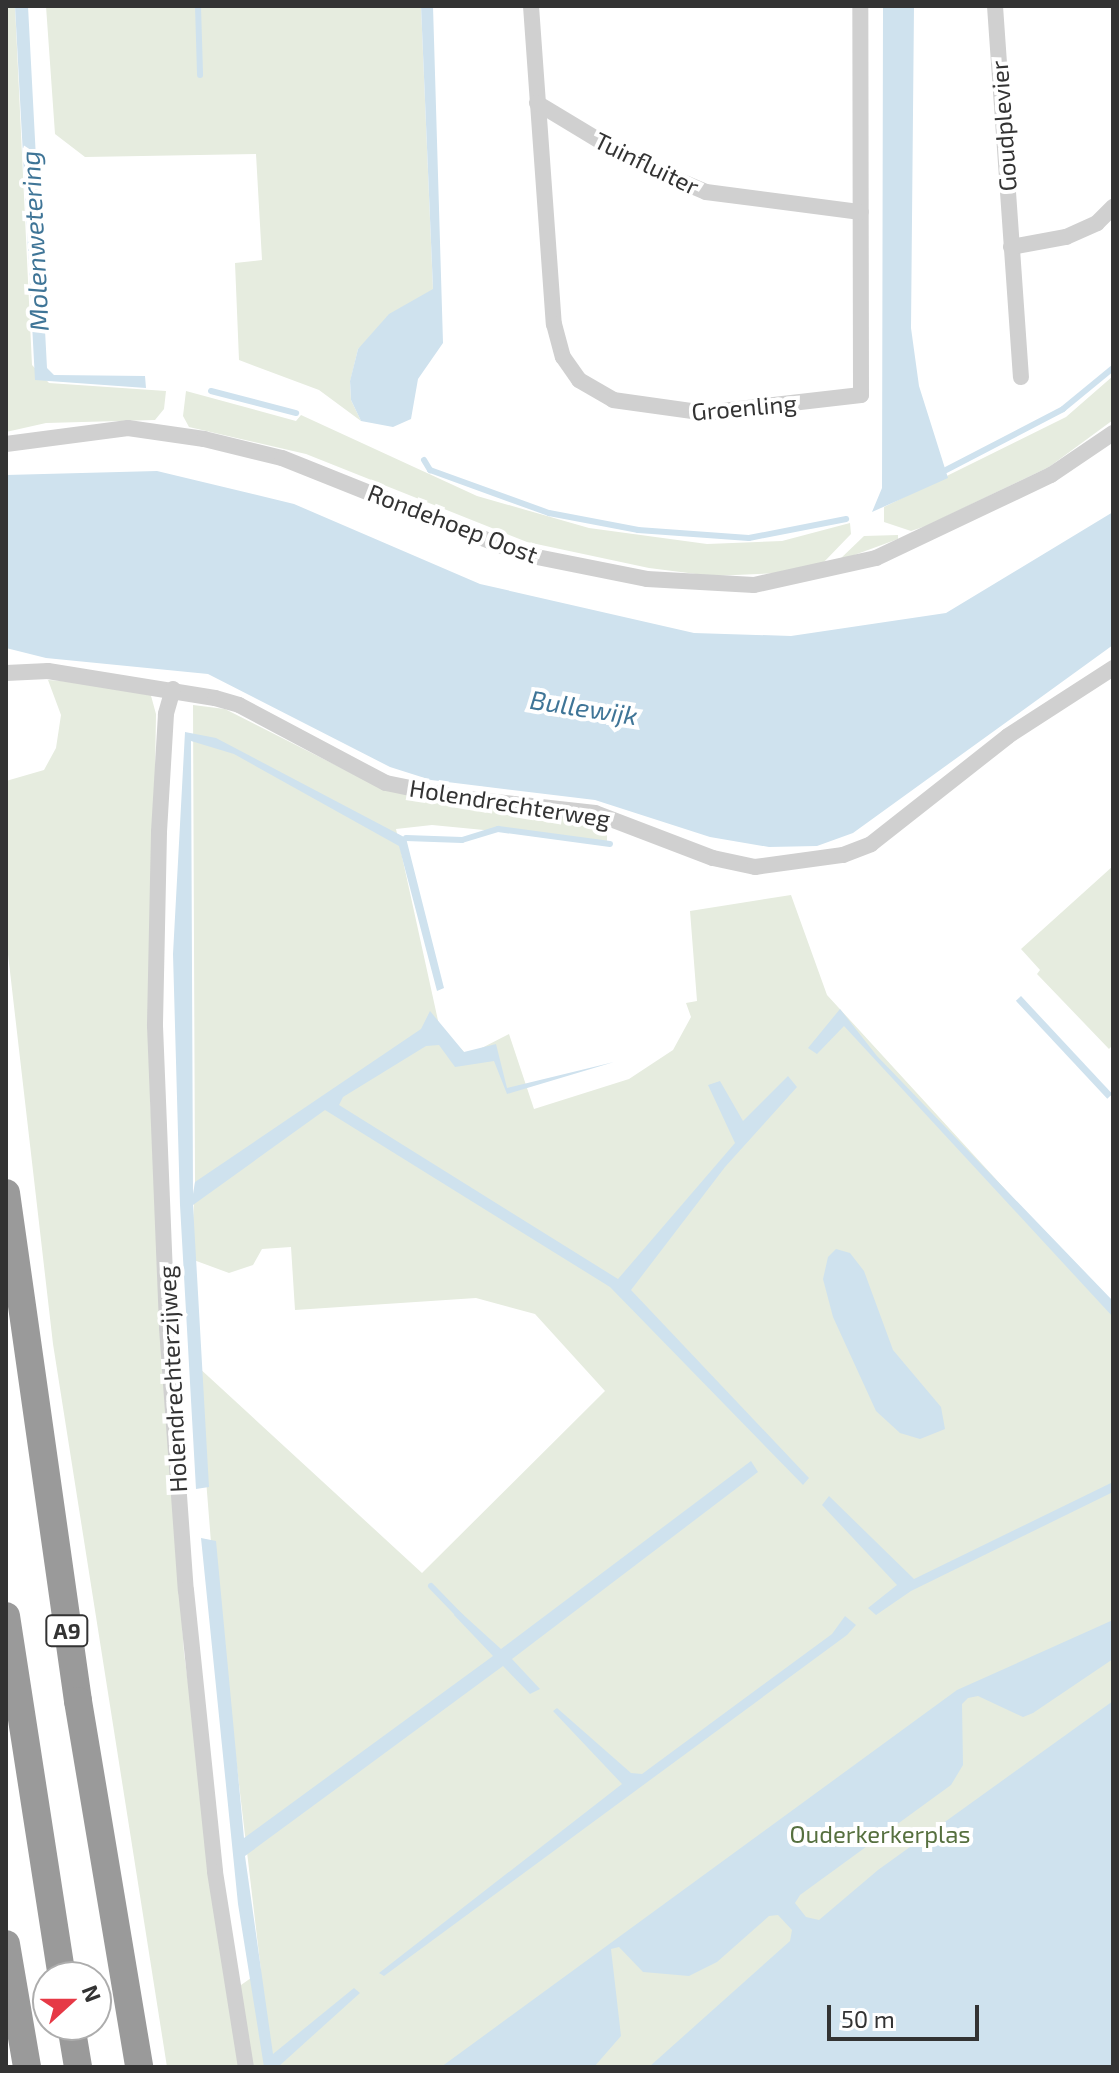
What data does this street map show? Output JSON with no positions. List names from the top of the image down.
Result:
{
  "streets": {
    "highway": ["A9"],
    "street": [
      "Goudplevier",
      "Tuinfluiter",
      "Groenling",
      "Rondehoep Oost",
      "Holendrechterweg",
      "Holendrechterzijweg"
    ]
  },
  "crossings": [
    ["Tuinfluiter", "Groenling"],
    ["Holendrechterweg", "Holendrechterzijweg"]
  ],
  "water": ["Molenwetering", "Bullewijk"],
  "parks": ["Ouderkerkerplas"],
  "scale_bar": "50 m",
  "north": "right"
}
